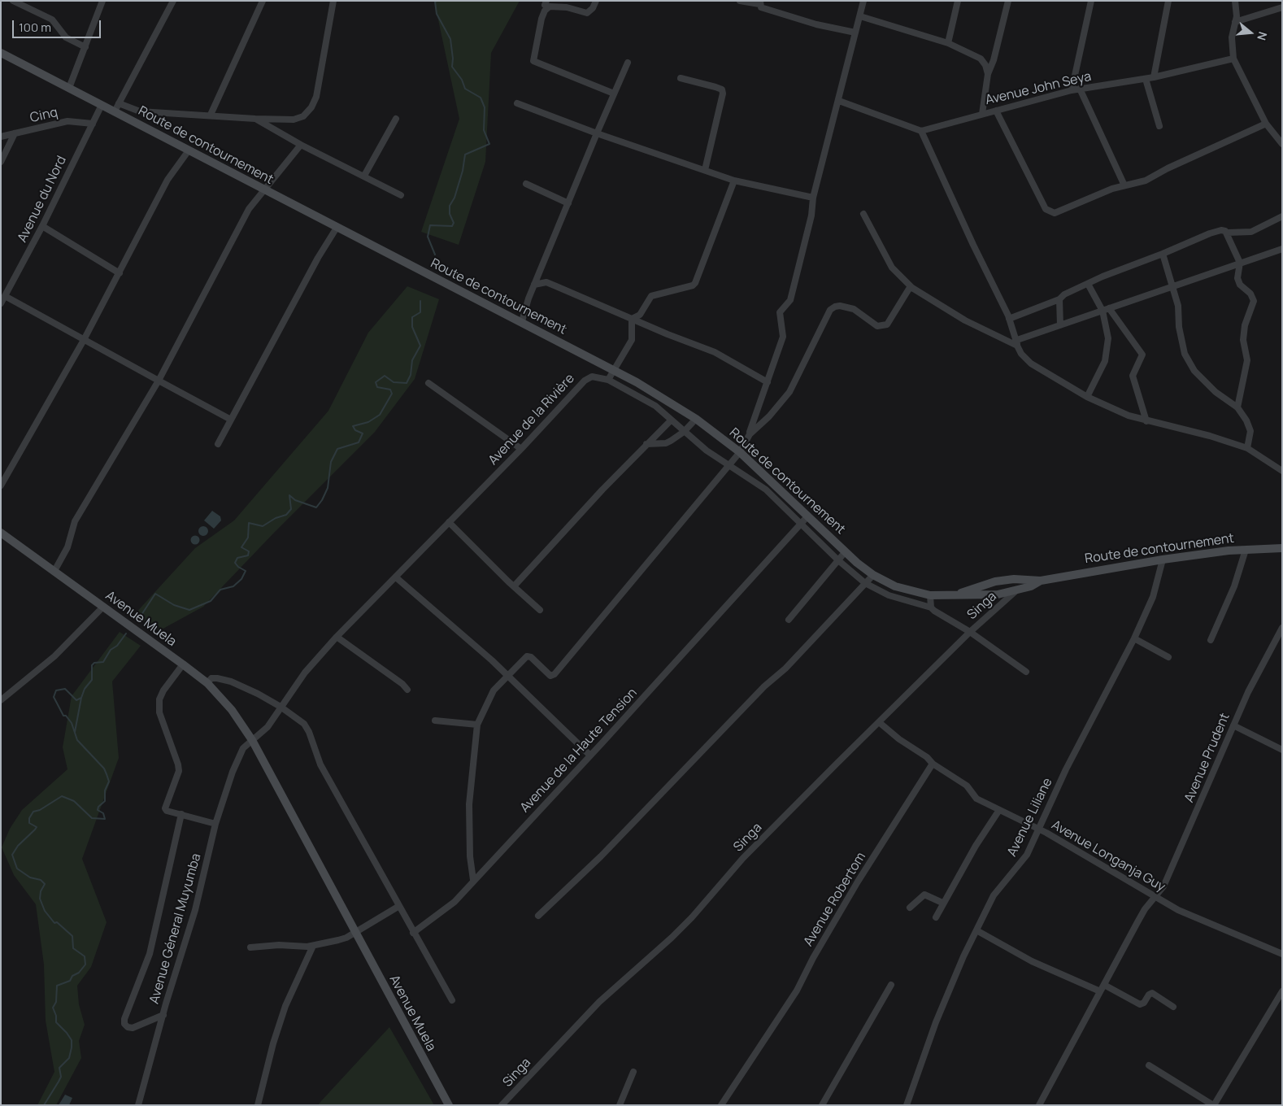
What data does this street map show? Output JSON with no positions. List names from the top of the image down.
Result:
{
  "streets": {
    "street": [
      "Avenue John Seya",
      "Cinq",
      "Route de contournement",
      "Avenue du Nord",
      "Avenue de la Rivière",
      "Singa",
      "Avenue Muela",
      "Avenue de la Haute Tension",
      "Avenue Prudent",
      "Avenue Liliane",
      "Avenue Longanja Guy",
      "Avenue Robertom",
      "Avenue Géneral Muyumba"
    ]
  },
  "crossings": [
    ["Cinq", "Avenue du Nord"],
    ["Route de contournement", "Avenue du Nord"],
    ["Route de contournement", "Singa"],
    ["Route de contournement", "Avenue de la Haute Tension"],
    ["Route de contournement", "Avenue Liliane"],
    ["Avenue de la Rivière", "Avenue Muela"],
    ["Avenue de la Rivière", "Avenue Géneral Muyumba"],
    ["Avenue Muela", "Avenue Géneral Muyumba"],
    ["Avenue Prudent", "Avenue Longanja Guy"],
    ["Avenue Liliane", "Avenue Longanja Guy"],
    ["Avenue Longanja Guy", "Avenue Robertom"]
  ],
  "scale_bar": "100 m",
  "north": "right"
}
